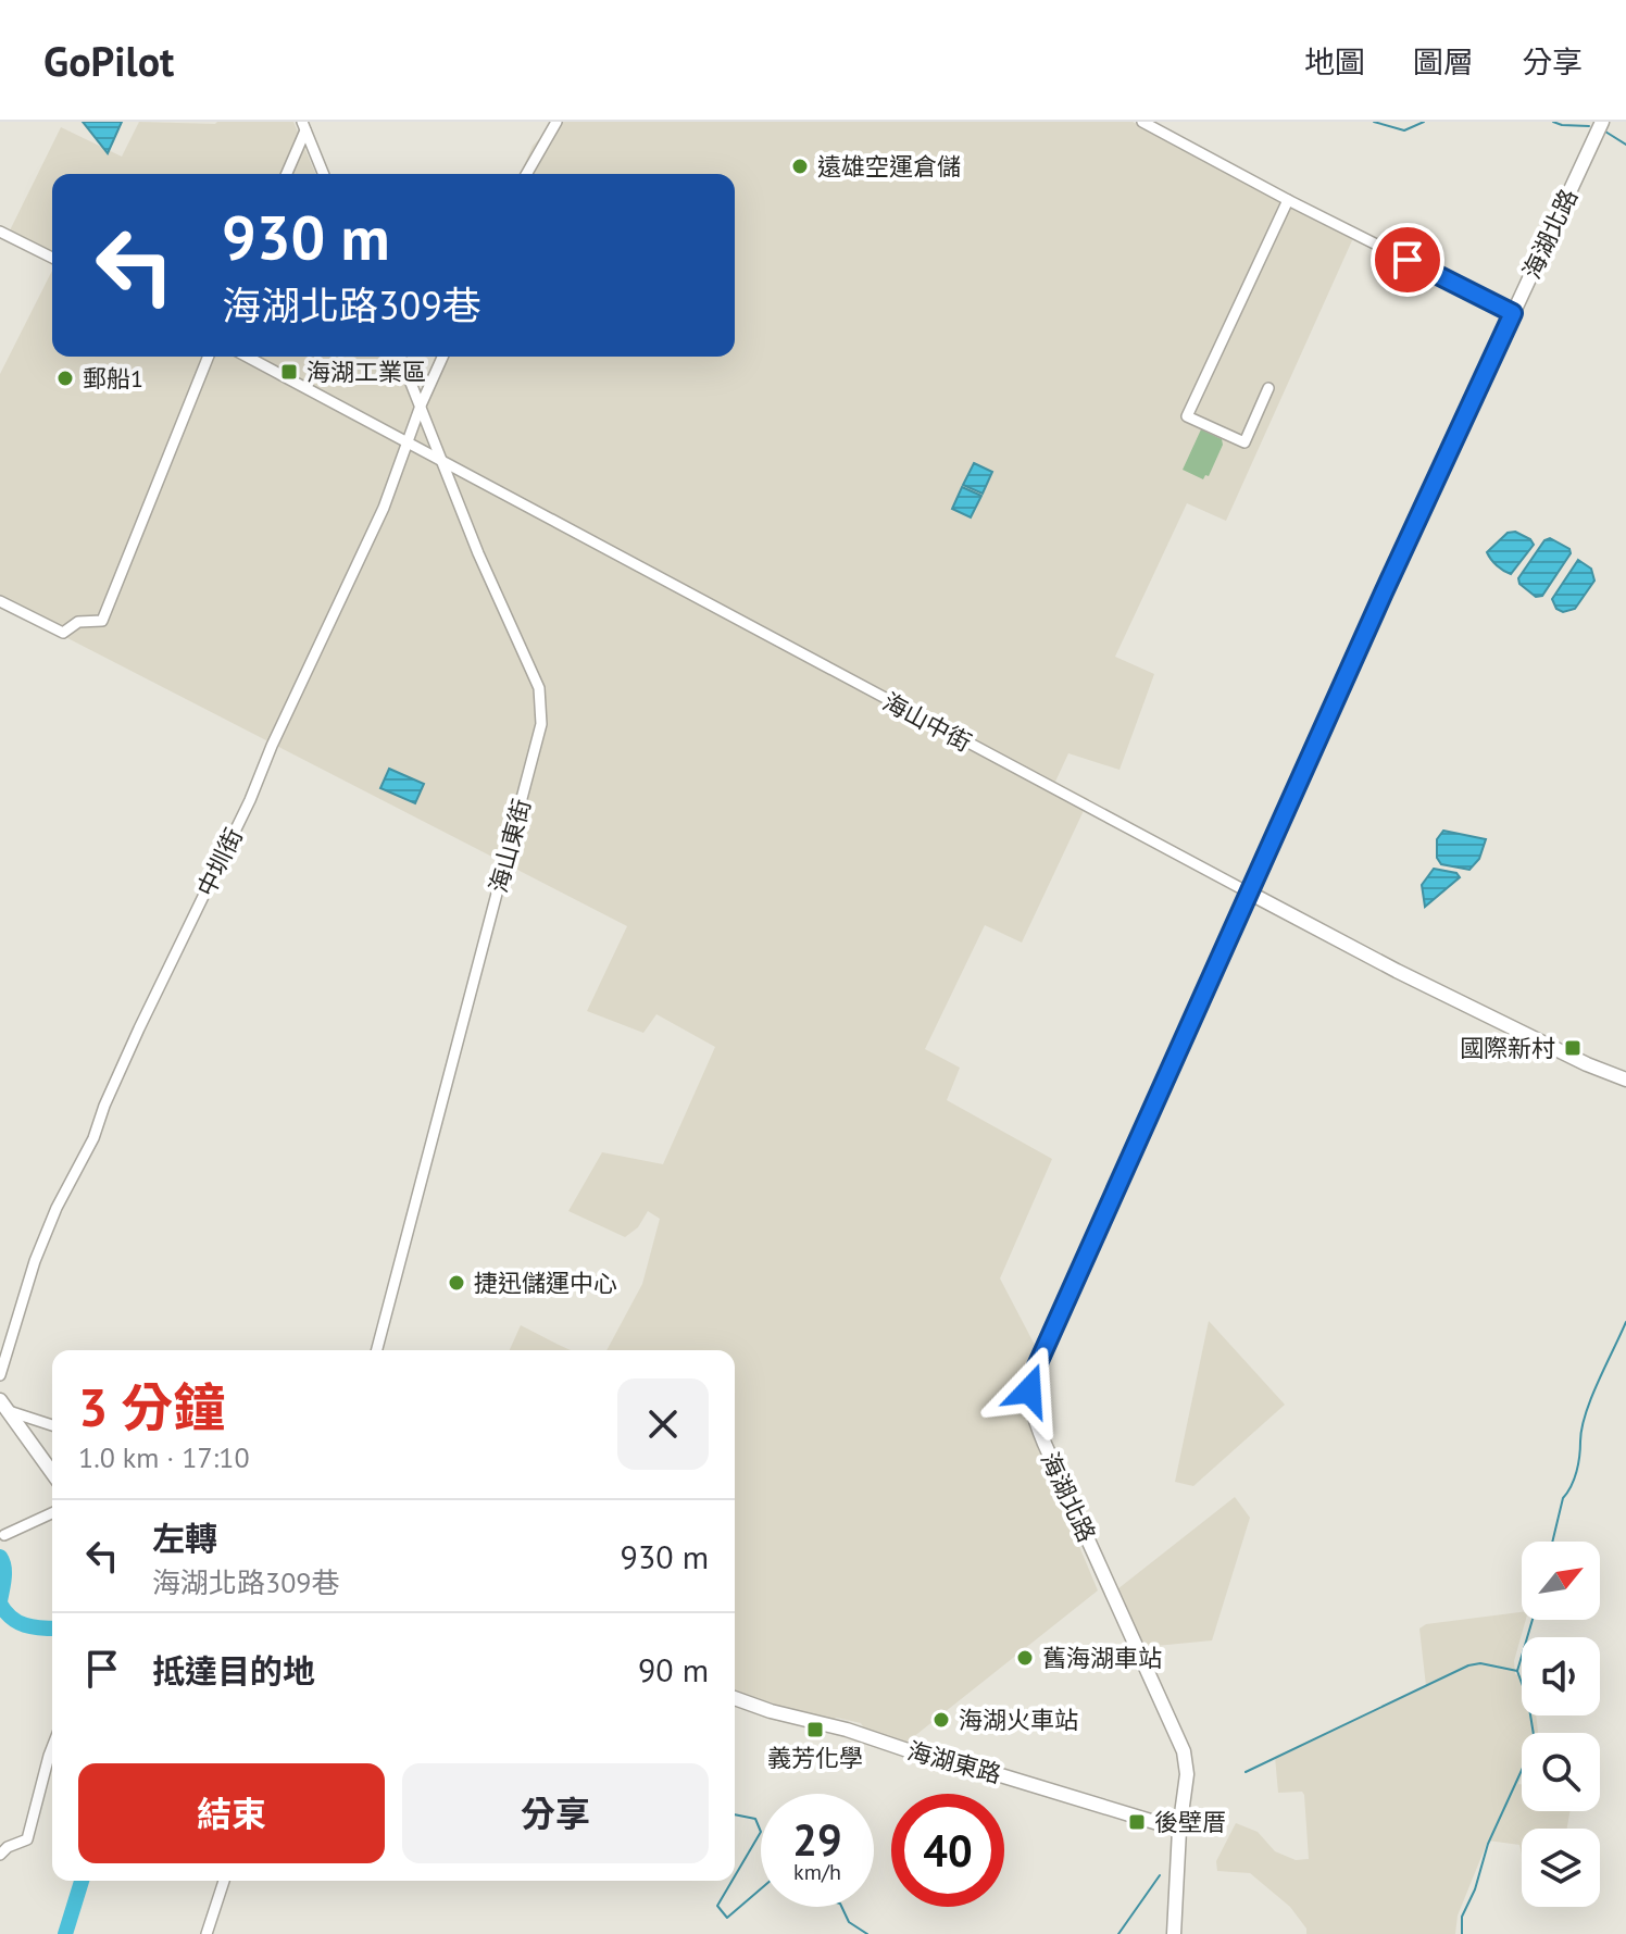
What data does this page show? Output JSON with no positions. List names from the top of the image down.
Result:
{
  "streets": {
    "street": [
      "海湖北路",
      "海山中街",
      "海山東街",
      "中圳街",
      "海湖東路"
    ]
  },
  "crossings": [
    ["海湖北路", "海山中街"],
    ["海湖北路", "海湖東路"],
    ["海山中街", "海山東街"],
    ["海山中街", "中圳街"],
    ["海山東街", "中圳街"]
  ],
  "places": {
    "other": [
      "遠雄空運倉儲",
      "郵船1",
      "捷迅儲運中心",
      "舊海湖車站",
      "海湖火車站"
    ],
    "transit": [
      "海湖工業區",
      "國際新村",
      "義芳化學",
      "後壁厝"
    ]
  },
  "north": "top right",
  "page": {
    "header": "GoPilot",
    "nav": ["地圖", "圖層", "分享"],
    "turn": ["930 m", "海湖北路309巷"],
    "heading": ["3 分鐘", "1.0 km · 17:10"],
    "list": [
      {
        "name": "左轉",
        "note": "海湖北路309巷",
        "value": "930 m"
      },
      {
        "name": "抵達目的地",
        "value": "90 m"
      }
    ],
    "buttons": ["結束", "分享"],
    "speed": "29 km/h",
    "limit": "40"
  }
}
